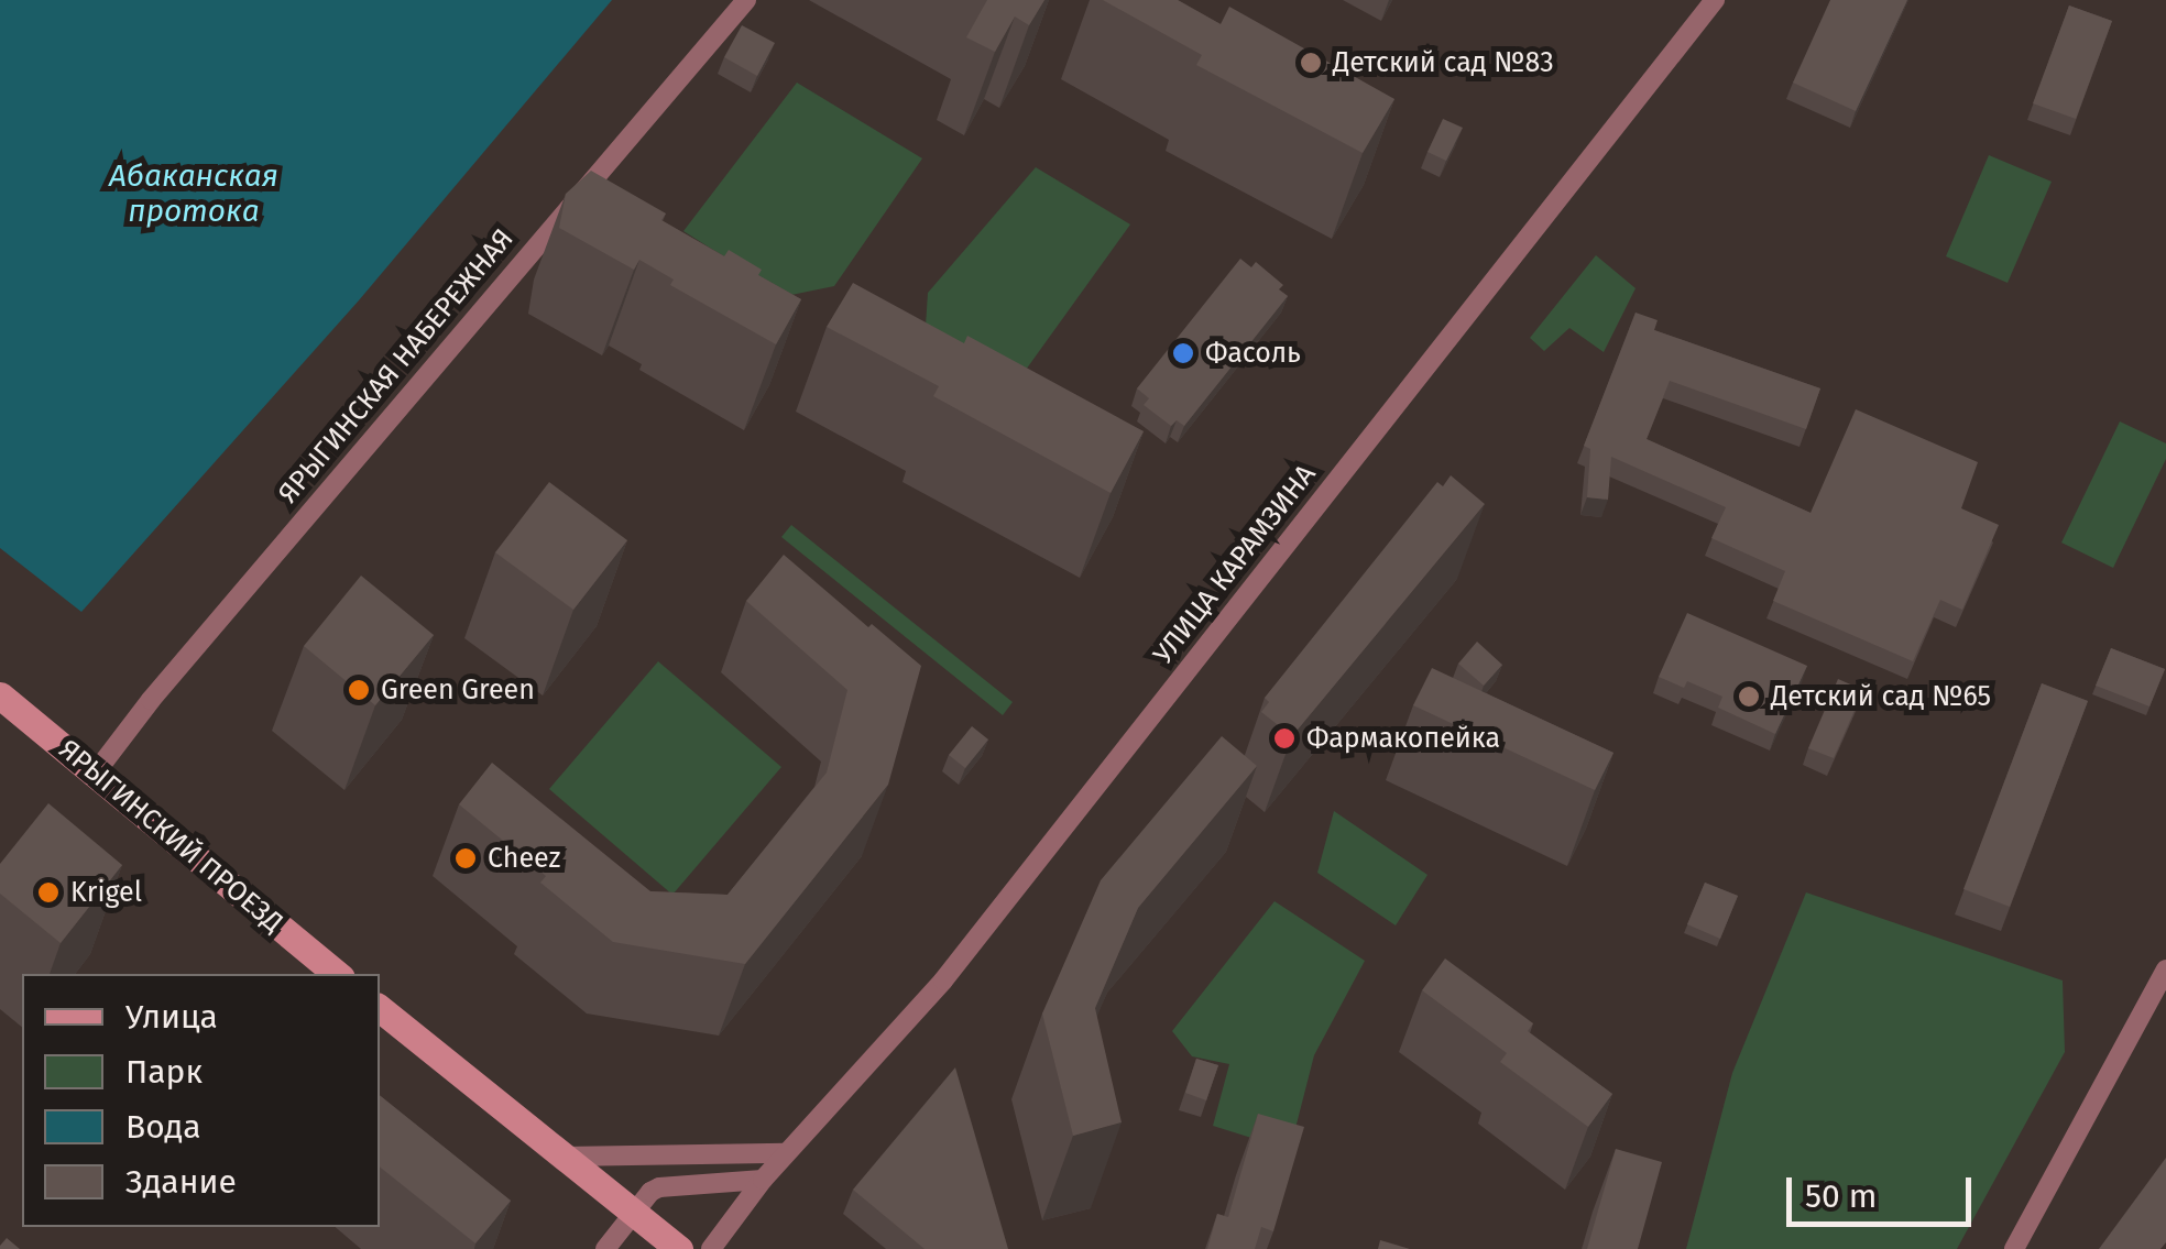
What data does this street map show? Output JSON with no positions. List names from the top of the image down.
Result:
{
  "streets": {
    "main road": ["ЯРЫГИНСКИЙ ПРОЕЗД"],
    "street": ["ЯРЫГИНСКАЯ НАБЕРЕЖНАЯ", "УЛИЦА КАРАМЗИНА"]
  },
  "crossings": [
    ["ЯРЫГИНСКАЯ НАБЕРЕЖНАЯ", "ЯРЫГИНСКИЙ ПРОЕЗД"]
  ],
  "water": ["Абаканская протока"],
  "places": [
    "Детский сад №83",
    "Фасоль",
    "Green Green",
    "Детский сад №65",
    "Фармакопейка",
    "Cheez",
    "Krigel"
  ],
  "legend": [
    "Улица",
    "Парк",
    "Вода",
    "Здание"
  ],
  "scale_bar": "50 m"
}
